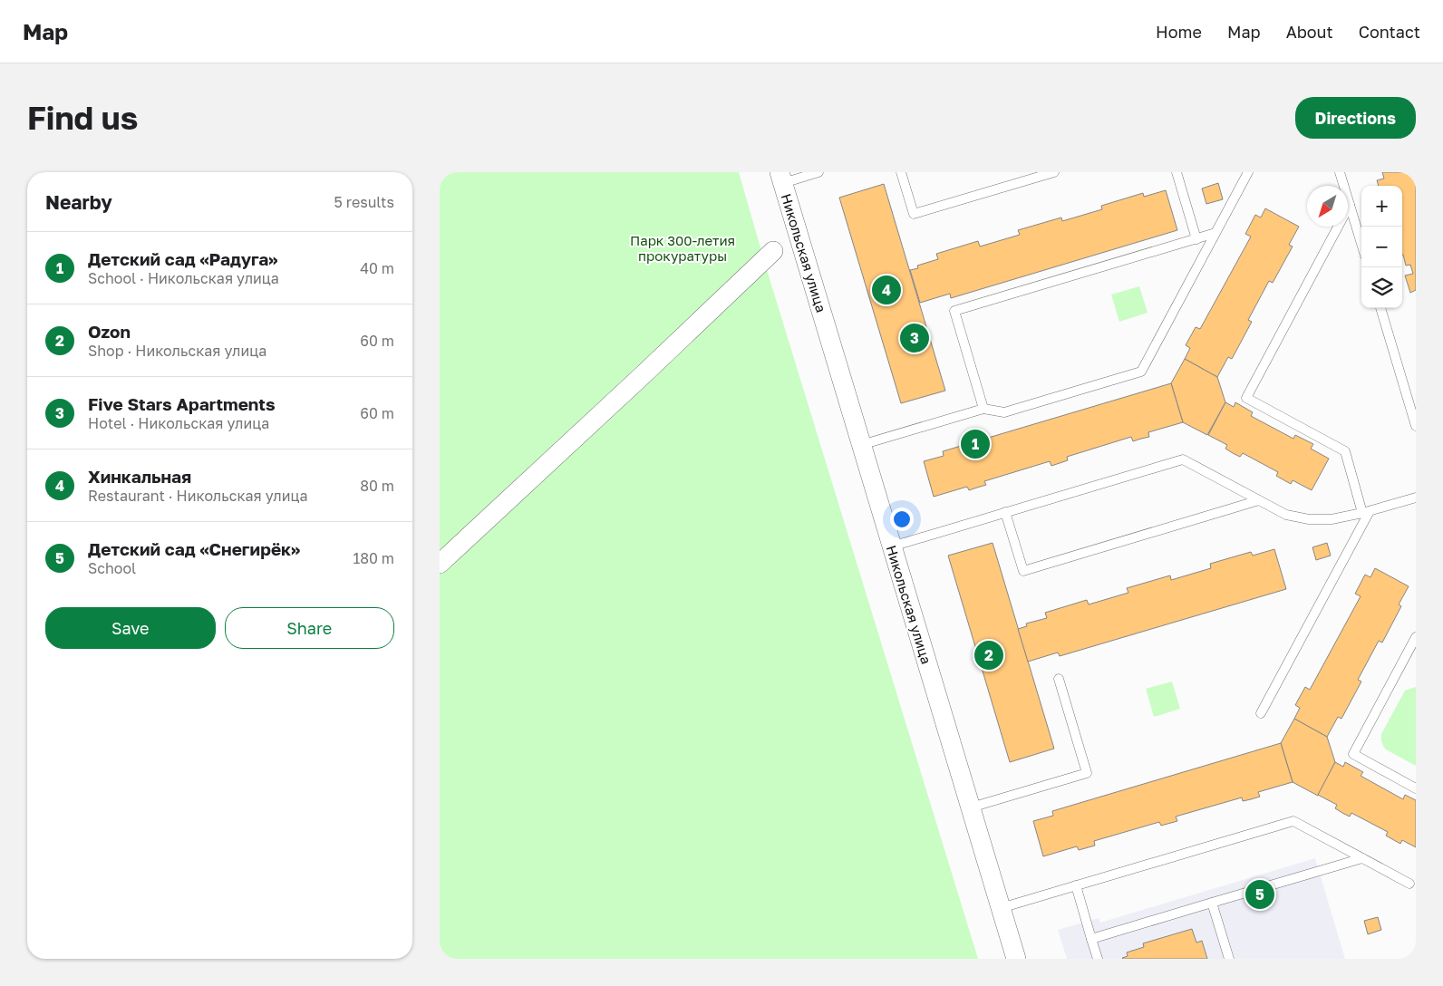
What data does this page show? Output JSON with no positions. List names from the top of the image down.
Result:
{
  "streets": {
    "street": ["Никольская улица"]
  },
  "parks": ["Парк 300-летия прокуратуры"],
  "north": "bottom left",
  "page": {
    "header": "Map",
    "nav": [
      "Home",
      "Map",
      "About",
      "Contact"
    ],
    "buttons": [
      "Directions",
      ["Save", "Share"]
    ],
    "title": "Find us",
    "heading": ["Nearby", "5 results"],
    "map_buttons": ["+", "−"],
    "list": [
      {
        "mark": "1",
        "name": "Детский сад «Радуга»",
        "note": "School · Никольская улица",
        "value": "40 m"
      },
      {
        "mark": "2",
        "name": "Ozon",
        "note": "Shop · Никольская улица",
        "value": "60 m"
      },
      {
        "mark": "3",
        "name": "Five Stars Apartments",
        "note": "Hotel · Никольская улица",
        "value": "60 m"
      },
      {
        "mark": "4",
        "name": "Хинкальная",
        "note": "Restaurant · Никольская улица",
        "value": "80 m"
      },
      {
        "mark": "5",
        "name": "Детский сад «Снегирёк»",
        "note": "School",
        "value": "180 m"
      }
    ],
    "pins": [
      "4",
      "3",
      "1",
      "2",
      "5"
    ]
  }
}
